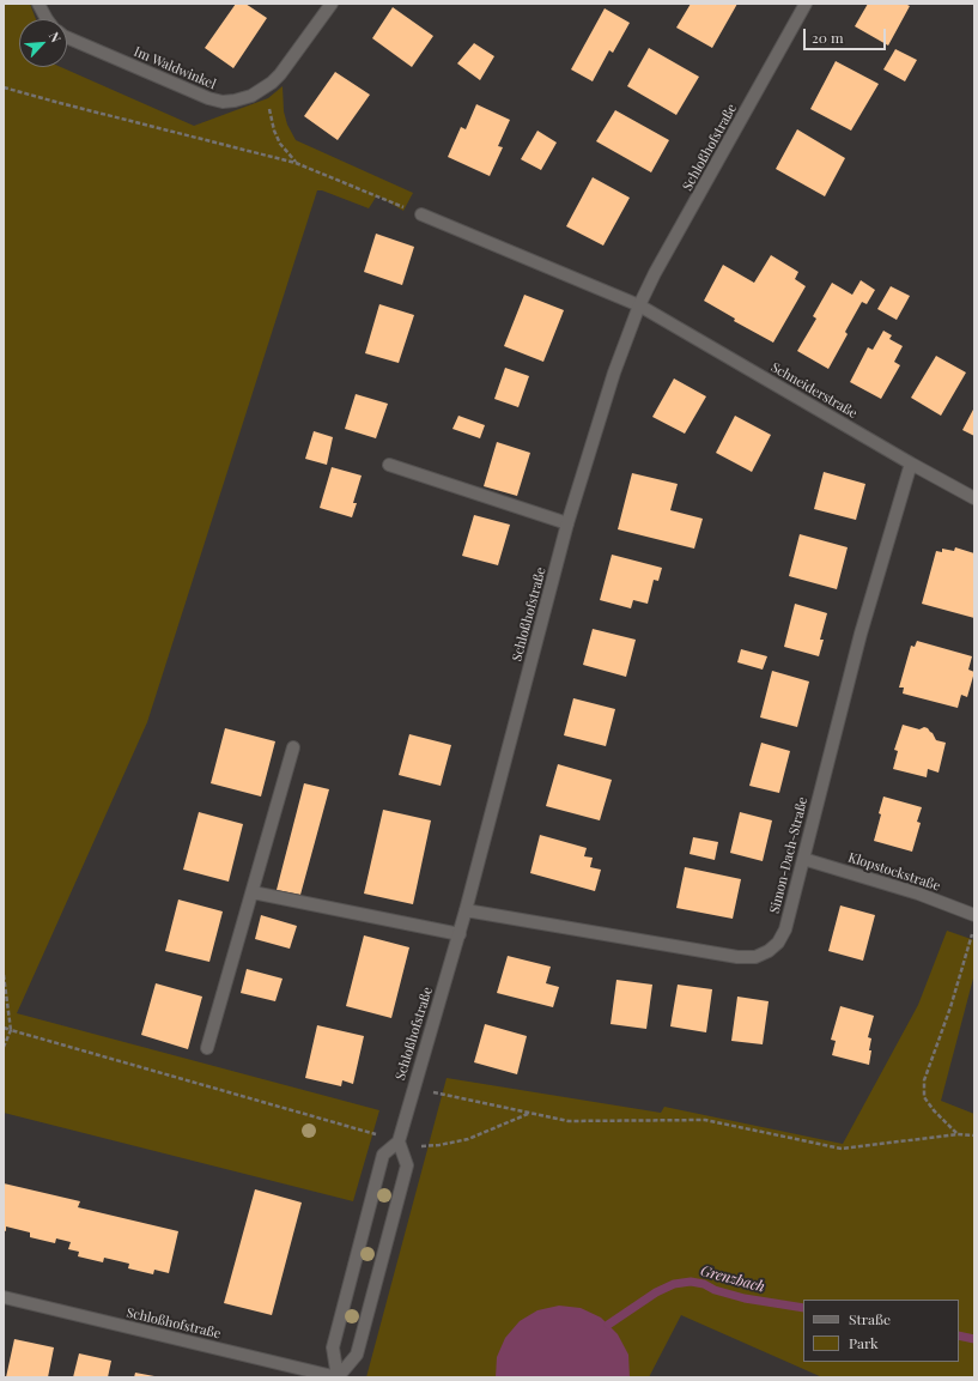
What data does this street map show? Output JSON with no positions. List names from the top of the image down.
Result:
{
  "streets": {
    "street": [
      "Im Waldwinkel",
      "Schloßhofstraße",
      "Schneiderstraße",
      "Simon-Dach-Straße",
      "Klopstockstraße"
    ]
  },
  "crossings": [
    ["Schloßhofstraße", "Schneiderstraße"],
    ["Schloßhofstraße", "Simon-Dach-Straße"],
    ["Schneiderstraße", "Simon-Dach-Straße"],
    ["Simon-Dach-Straße", "Klopstockstraße"]
  ],
  "water": ["Grenzbach"],
  "legend": ["Straße", "Park"],
  "scale_bar": "20 m",
  "north": "top right"
}
